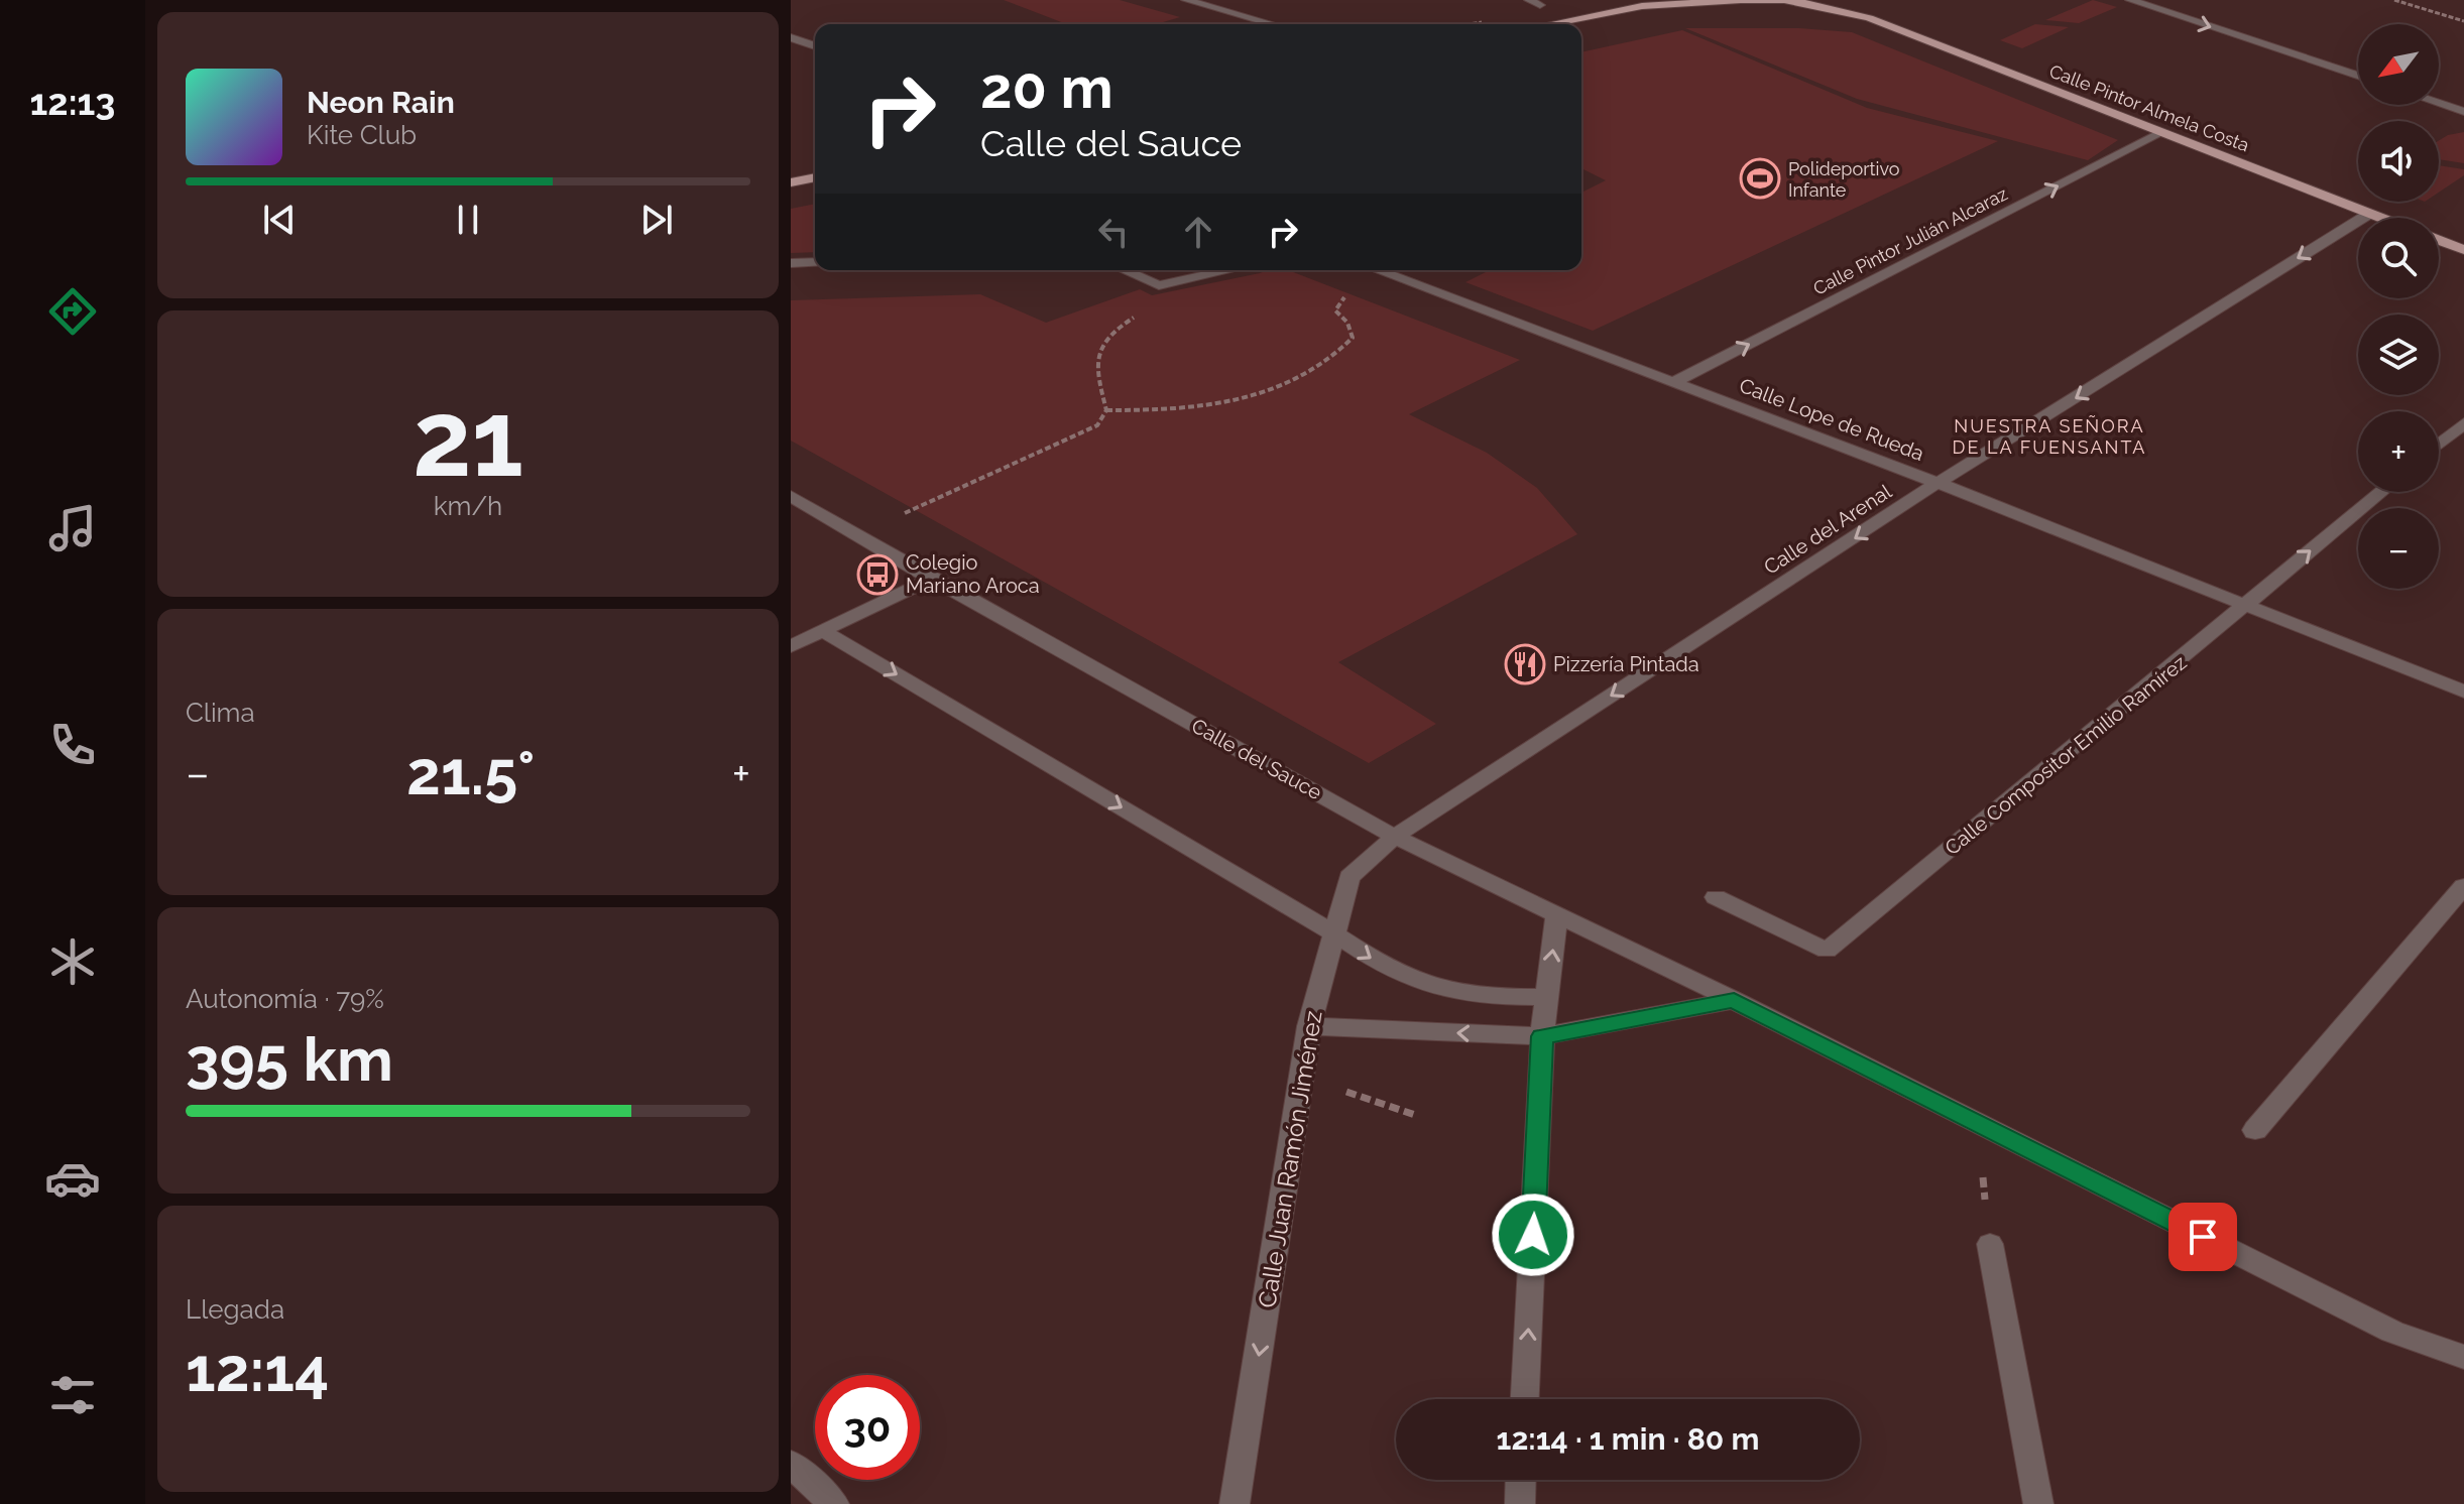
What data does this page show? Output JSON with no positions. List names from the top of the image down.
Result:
{
  "streets": {
    "main road": ["Calle Pintor Almela Costa"],
    "street": [
      "Calle Pintor Julián Alcaraz",
      "Calle Lope de Rueda",
      "Calle del Arenal",
      "Calle Compositor Emilio Ramírez",
      "Calle del Sauce",
      "Calle Juan Ramón Jiménez"
    ]
  },
  "crossings": [
    ["Calle Pintor Almela Costa", "Calle Pintor Julián Alcaraz"],
    ["Calle Pintor Almela Costa", "Calle del Arenal"],
    ["Calle Pintor Julián Alcaraz", "Calle Lope de Rueda"],
    ["Calle Lope de Rueda", "Calle del Arenal"],
    ["Calle Lope de Rueda", "Calle Compositor Emilio Ramírez"],
    ["Calle del Arenal", "Calle del Sauce"],
    ["Calle del Arenal", "Calle Juan Ramón Jiménez"],
    ["Calle del Sauce", "Calle Juan Ramón Jiménez"]
  ],
  "one_way": ["Calle Pintor Julián Alcaraz", "Calle del Arenal", "Calle Juan Ramón Jiménez"],
  "districts": ["NUESTRA SEÑORA DE LA FUENSANTA"],
  "places": {
    "sports": ["Polideportivo Infante"],
    "bus stop": ["Colegio Mariano Aroca"],
    "restaurant": ["Pizzería Pintada"]
  },
  "north": "bottom left",
  "page": {
    "tabs": "12:13",
    "map_buttons": ["+", "−"],
    "turn": ["20 m", "Calle del Sauce"],
    "song": ["Neon Rain", "Kite Club"],
    "tile": [
      ["21", "km/h"],
      "Clima",
      ["Autonomía · 79%", "395 km"],
      ["Llegada", "12:14"]
    ],
    "heat": ["−", "21.5°", "+"],
    "limit": "30",
    "trip": "12:14 · 1 min · 80 m"
  }
}
